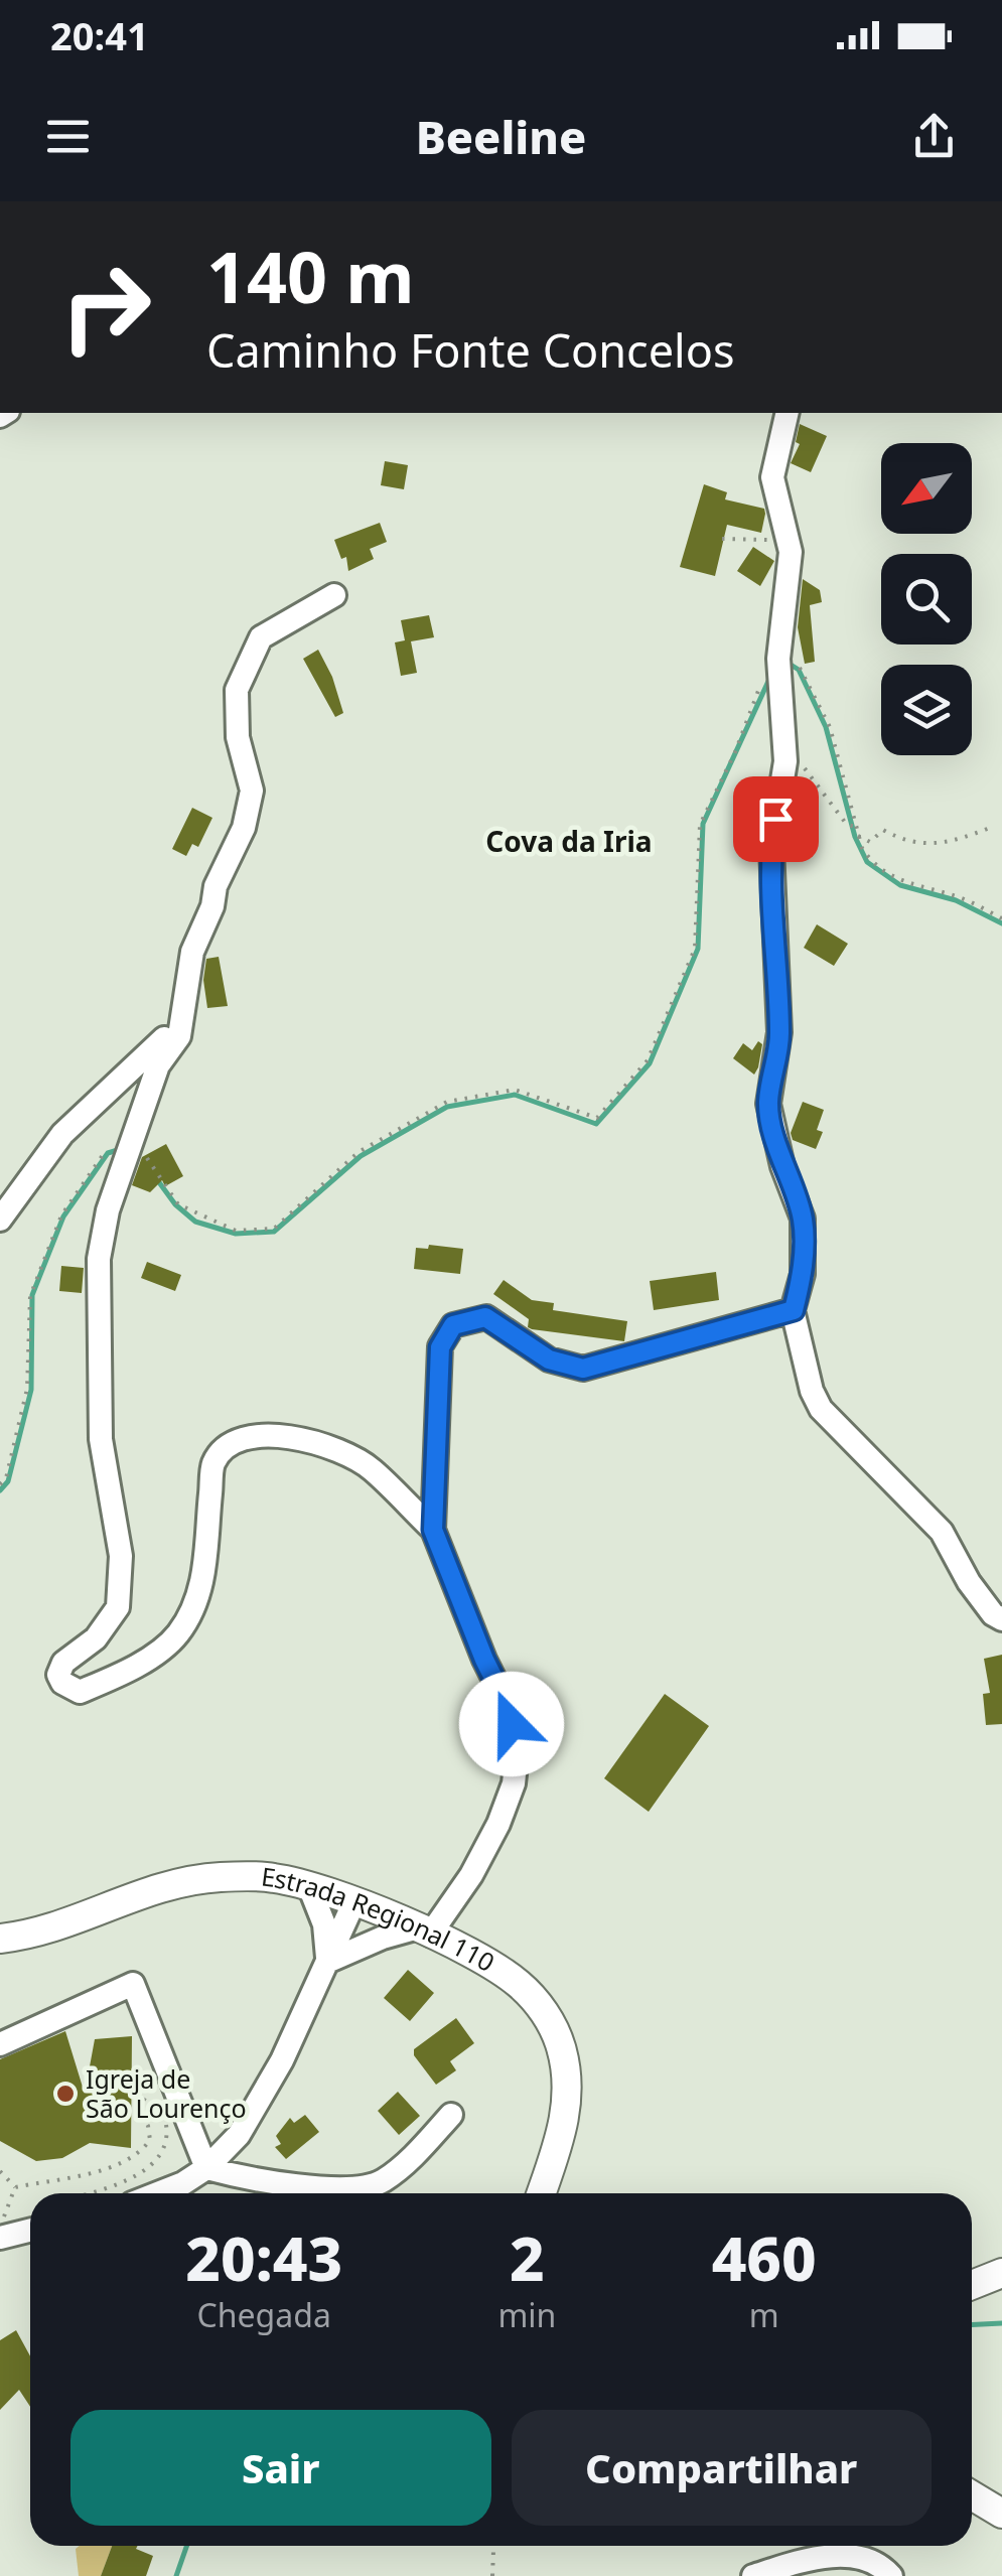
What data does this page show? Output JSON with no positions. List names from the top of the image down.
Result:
{
  "streets": {
    "main road": ["Estrada Regional 110"]
  },
  "districts": ["Cova da Iria"],
  "places": ["Igreja de São Lourenço"],
  "north": "bottom left",
  "page": {
    "status": "20:41",
    "header": "Beeline",
    "turn": ["140 m", "Caminho Fonte Concelos"],
    "eta": [
      "20:43",
      "Chegada",
      "2",
      "min",
      "460",
      "m"
    ],
    "buttons": ["Sair", "Compartilhar"]
  }
}
